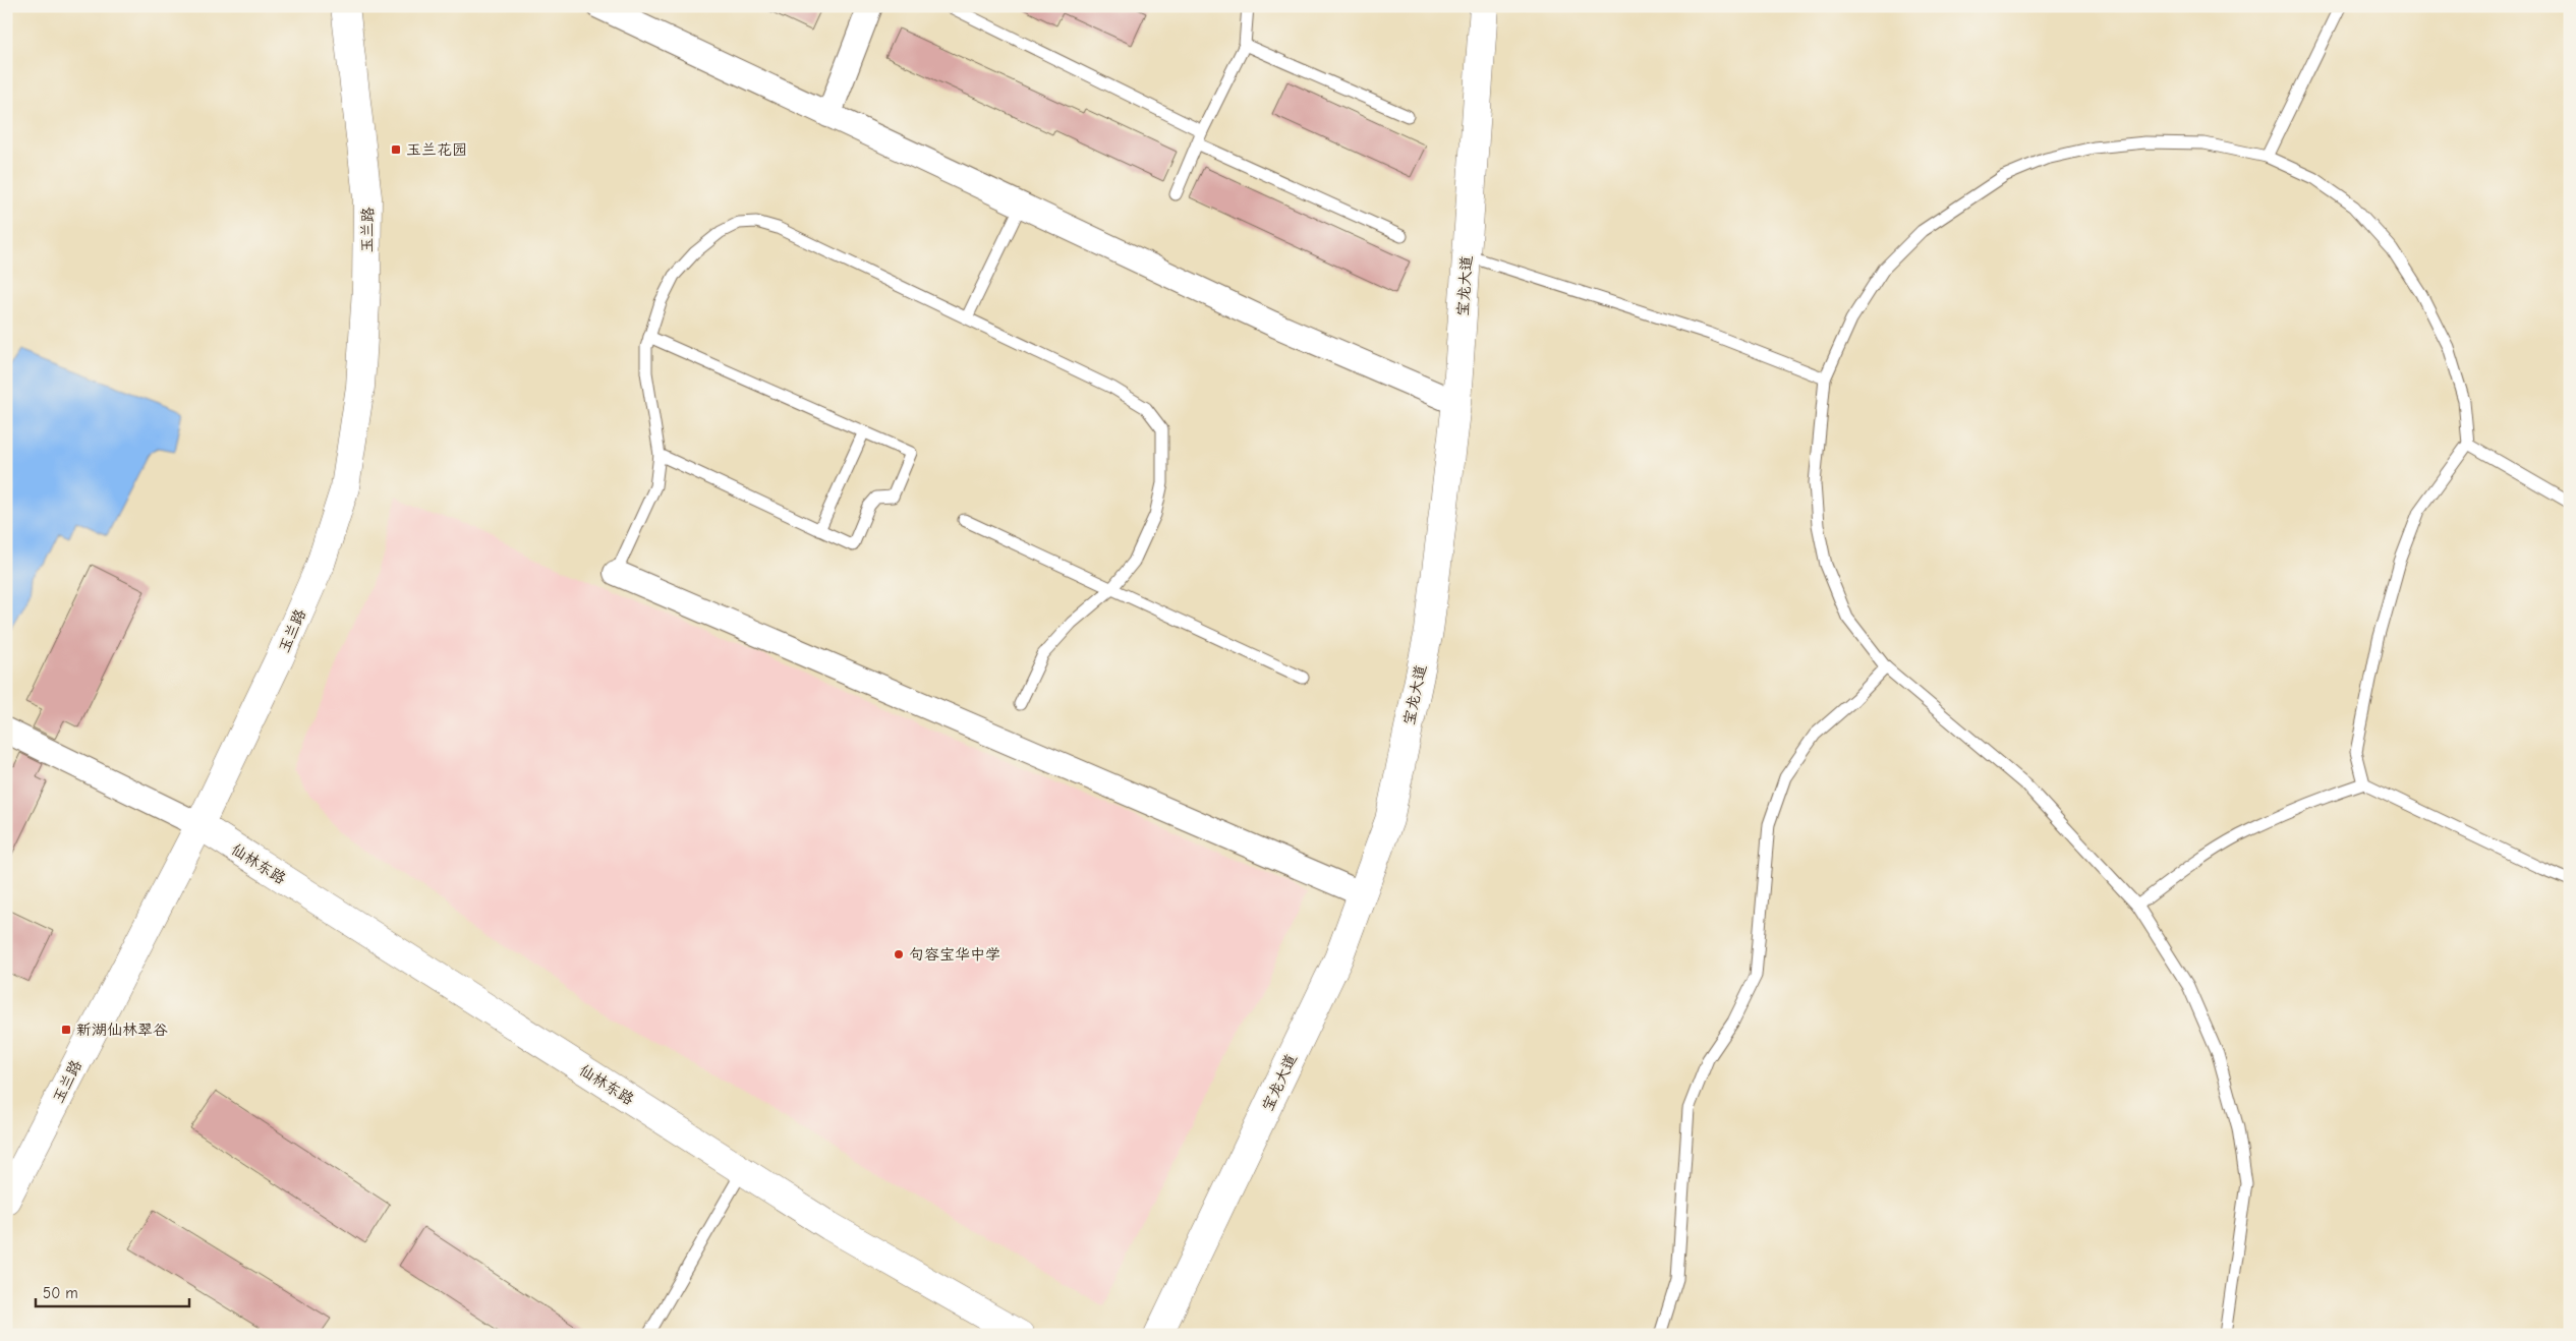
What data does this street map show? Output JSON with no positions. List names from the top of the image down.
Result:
{
  "streets": {
    "street": ["玉兰路", "宝龙大道", "仙林东路"]
  },
  "crossings": [
    ["玉兰路", "仙林东路"]
  ],
  "places": {
    "transit": ["玉兰花园", "新湖仙林翠谷"],
    "other": ["句容宝华中学"]
  },
  "scale_bar": "50 m"
}
